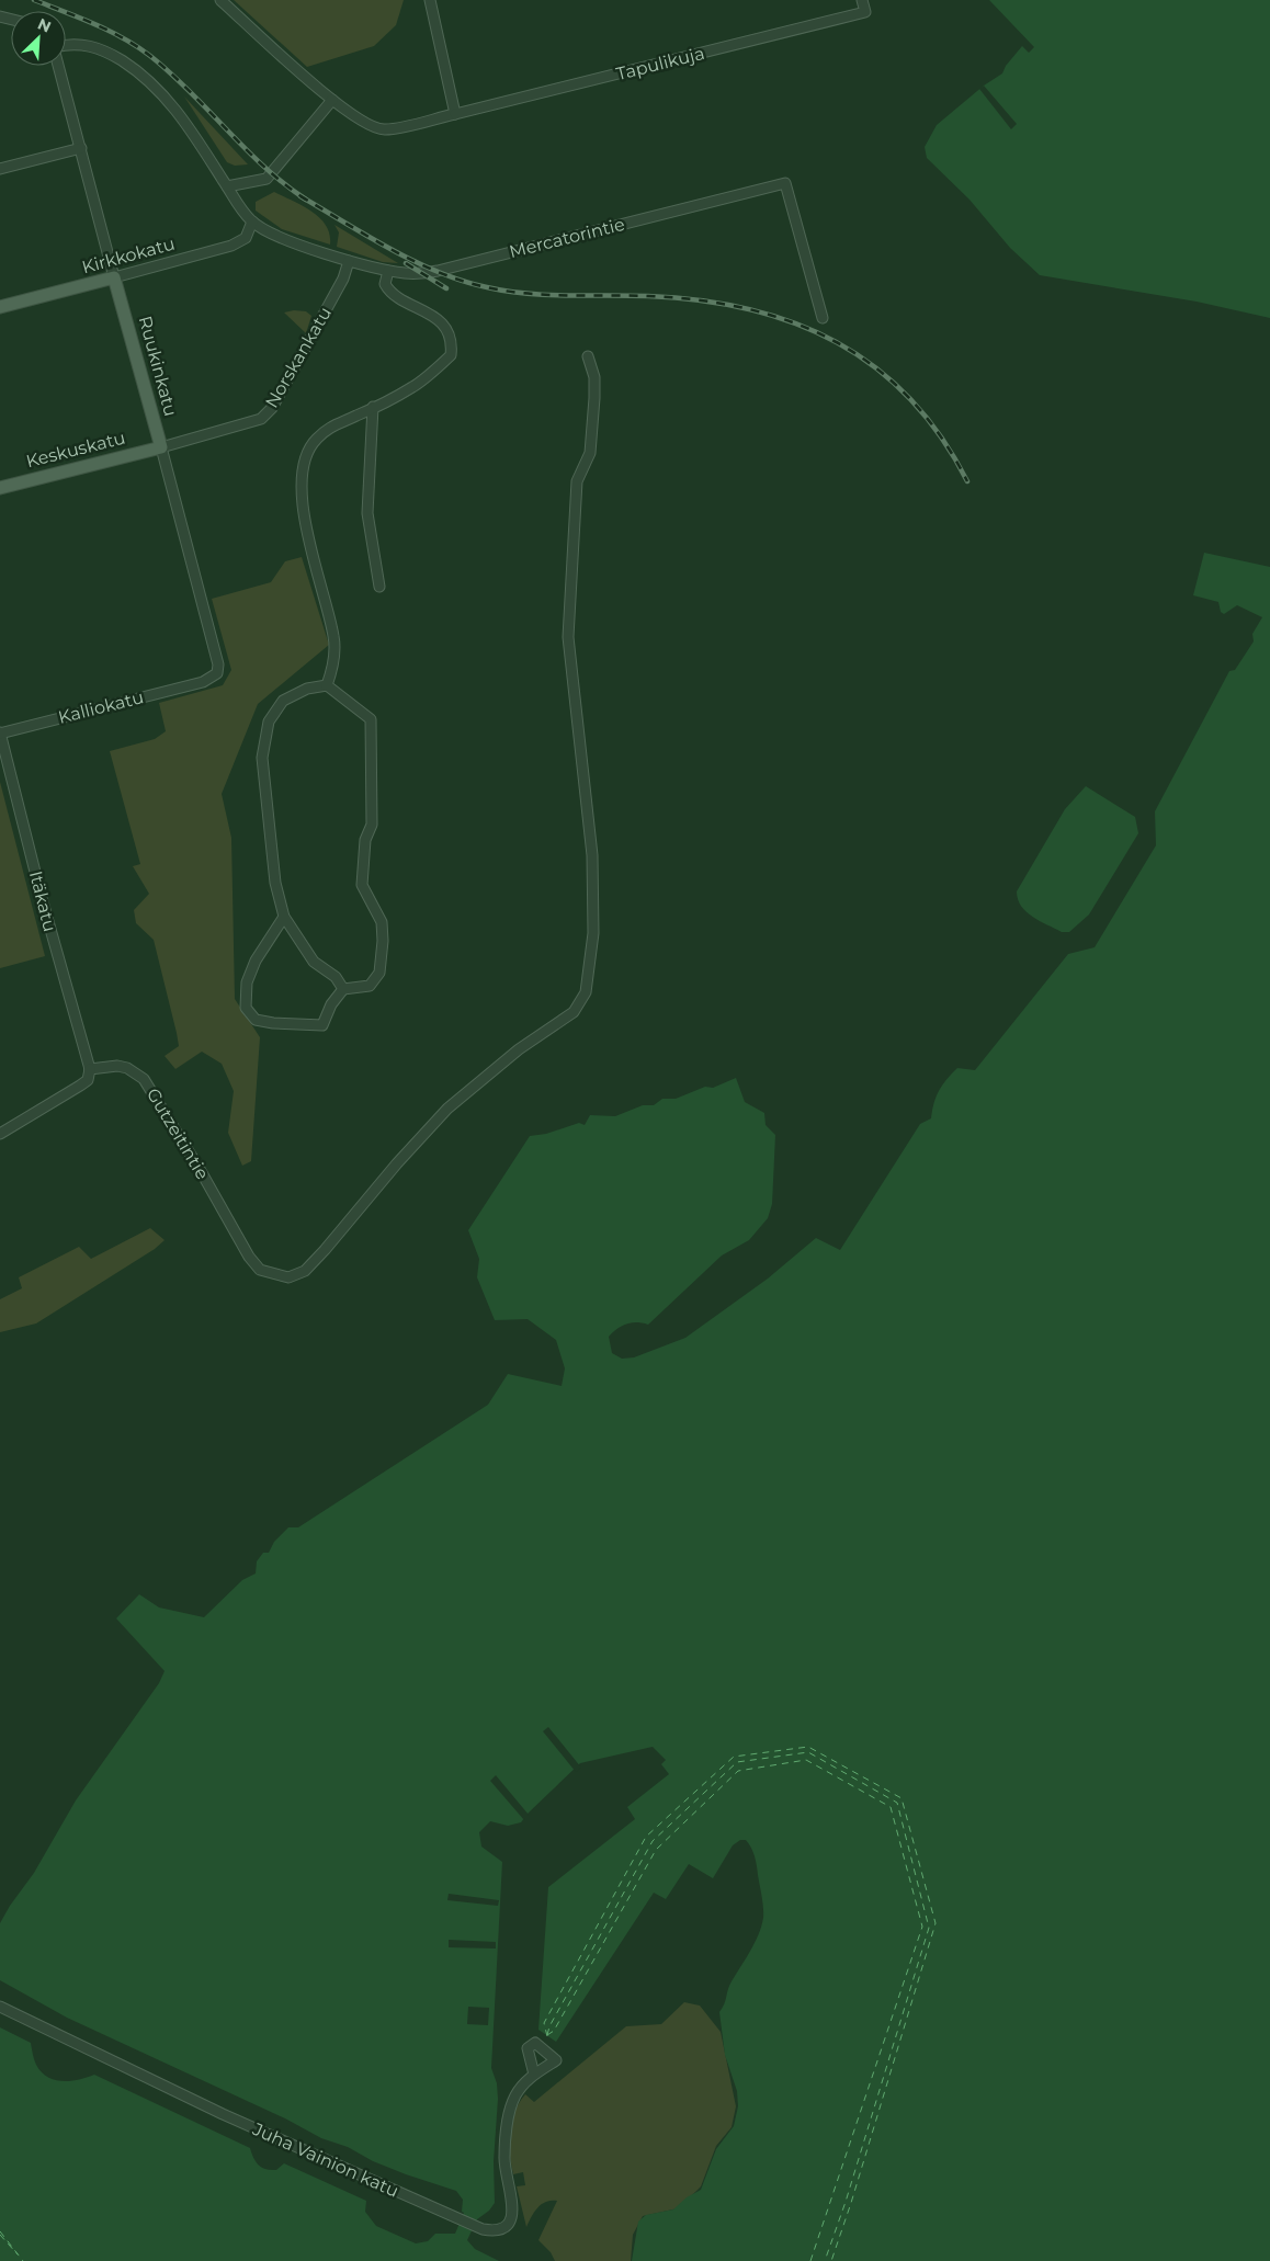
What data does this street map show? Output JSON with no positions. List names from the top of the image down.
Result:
{
  "streets": {
    "main road": ["Kirkkokatu", "Ruukinkatu", "Keskuskatu"],
    "street": [
      "Tapulikuja",
      "Mercatorintie",
      "Norskankatu",
      "Kalliokatu",
      "Itäkatu",
      "Gutzeitintie",
      "Juha Vainion katu"
    ]
  },
  "crossings": [
    ["Mercatorintie", "Kirkkokatu"],
    ["Mercatorintie", "Norskankatu"],
    ["Kirkkokatu", "Ruukinkatu"],
    ["Norskankatu", "Ruukinkatu"],
    ["Norskankatu", "Keskuskatu"],
    ["Ruukinkatu", "Keskuskatu"],
    ["Ruukinkatu", "Kalliokatu"],
    ["Kalliokatu", "Itäkatu"],
    ["Itäkatu", "Gutzeitintie"]
  ],
  "north": "top right"
}
